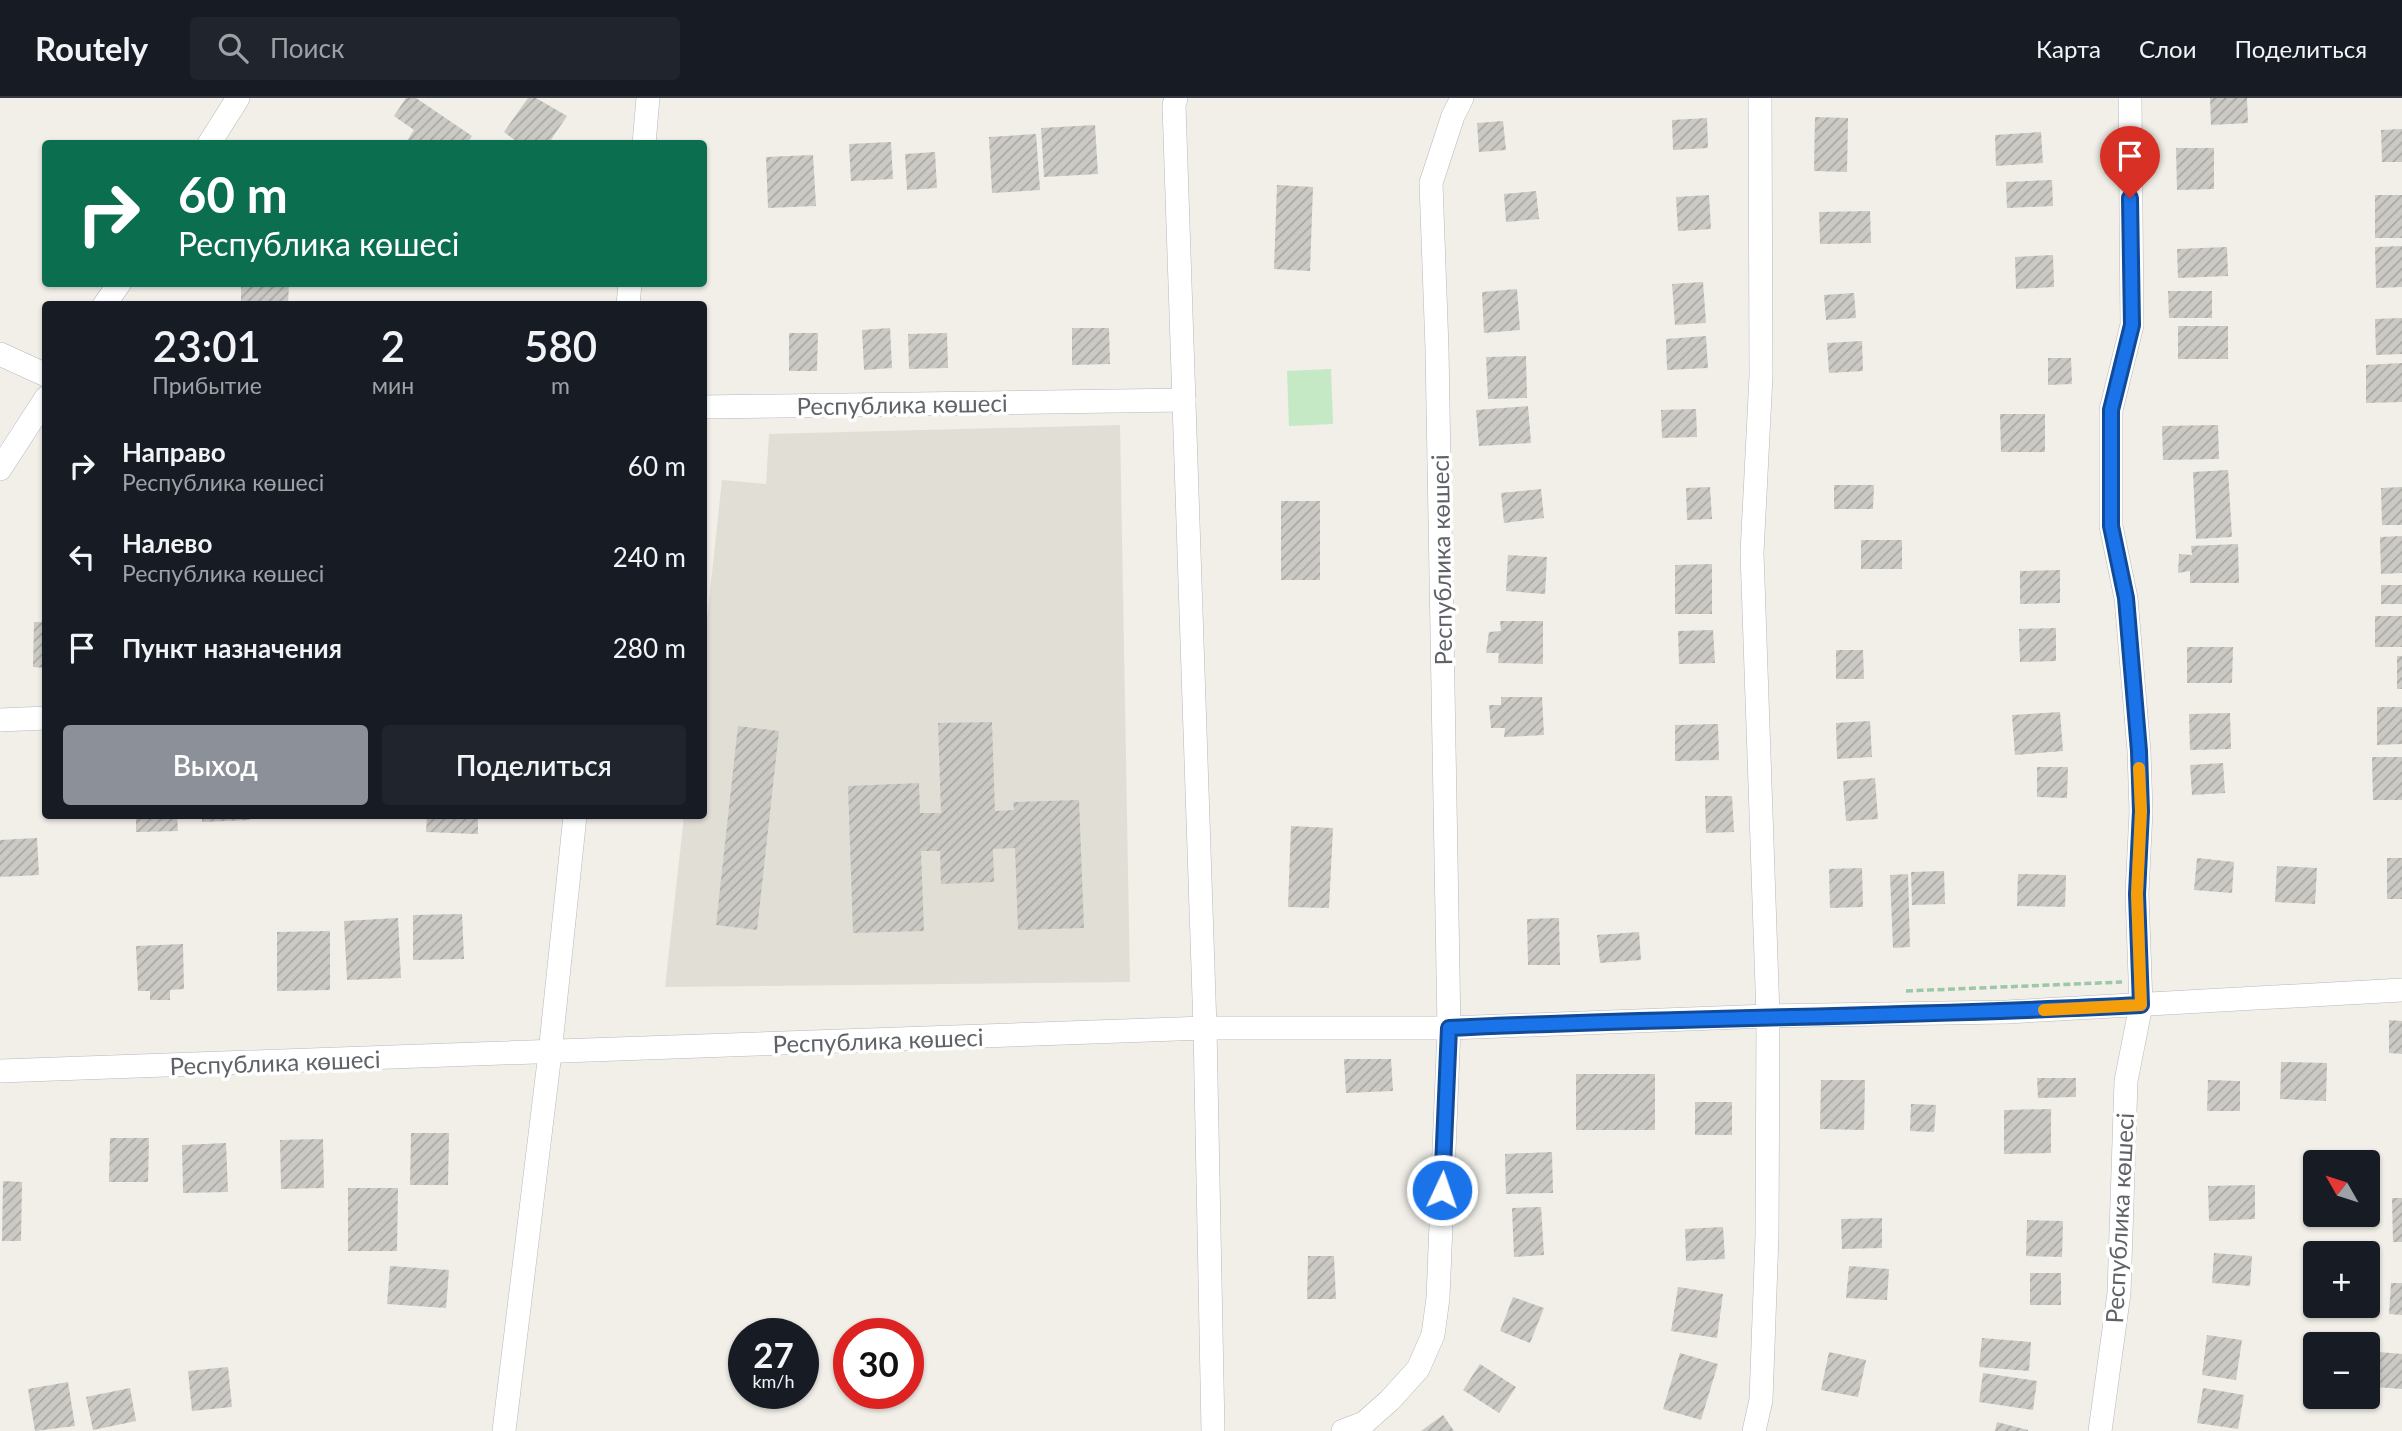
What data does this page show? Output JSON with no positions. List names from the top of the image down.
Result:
{
  "streets": {
    "street": ["Республика көшесі"]
  },
  "north": "top left",
  "page": {
    "header": "Routely",
    "search": "Поиск",
    "nav": ["Карта", "Слои", "Поделиться"],
    "turn": ["60 m", "Республика көшесі"],
    "eta": [
      "23:01",
      "Прибытие",
      "2",
      "мин",
      "580",
      "m"
    ],
    "list": [
      {
        "name": "Направо",
        "note": "Республика көшесі",
        "value": "60 m"
      },
      {
        "name": "Налево",
        "note": "Республика көшесі",
        "value": "240 m"
      },
      {
        "name": "Пункт назначения",
        "value": "280 m"
      }
    ],
    "buttons": ["Выход", "Поделиться"],
    "map_buttons": ["+", "−"],
    "speed": "27 km/h",
    "limit": "30"
  }
}
